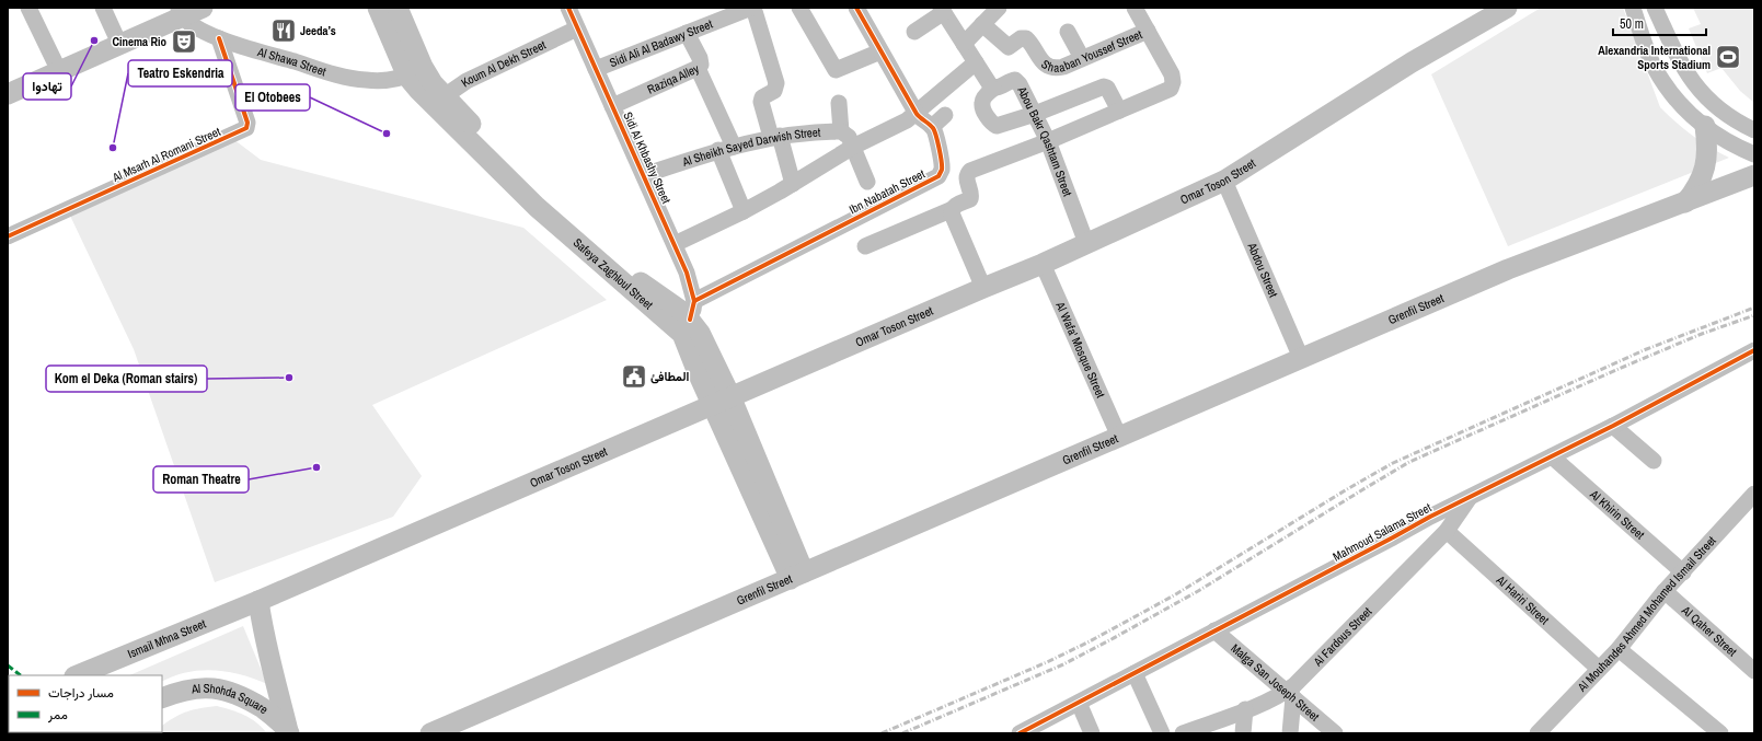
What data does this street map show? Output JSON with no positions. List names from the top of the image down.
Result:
{
  "streets": {
    "main road": [
      "Omar Toson Street",
      "Safeya Zaghloul Street",
      "Grenfil Street",
      "Ismail Mhna Street",
      "Al Shohda Square"
    ],
    "street": [
      "Sidi Ali Al Badawy Street",
      "Shaaban Youssef Street",
      "Al Shawa Street",
      "Koum Al Dekh Street",
      "Raziqa Alley",
      "Abou Bakr Qashtam Street",
      "Al Sheikh Sayed Darwish Street",
      "Al Msarh Al Romani Street",
      "Sidi Al Khbashy Street",
      "Ibn Nabatah Street",
      "Abdou Street",
      "Al Wafa' Mosque Street",
      "Al Khirin Street",
      "Mahmoud Salama Street",
      "Al Hariri Street",
      "Al Mouhandes Ahmed Mohamed Ismail Street",
      "Al Qaher Street",
      "Al Fardous Street",
      "Malga San Joseph Street"
    ]
  },
  "crossings": [
    ["Sidi Ali Al Badawy Street", "Raziqa Alley"],
    ["Sidi Ali Al Badawy Street", "Sidi Al Khbashy Street"],
    ["Al Shawa Street", "Al Msarh Al Romani Street"],
    ["Al Shawa Street", "Safeya Zaghloul Street"],
    ["Koum Al Dekh Street", "Sidi Al Khbashy Street"],
    ["Koum Al Dekh Street", "Safeya Zaghloul Street"],
    ["Raziqa Alley", "Sidi Al Khbashy Street"],
    ["Abou Bakr Qashtam Street", "Omar Toson Street"],
    ["Al Sheikh Sayed Darwish Street", "Sidi Al Khbashy Street"],
    ["Sidi Al Khbashy Street", "Ibn Nabatah Street"],
    ["Sidi Al Khbashy Street", "Safeya Zaghloul Street"],
    ["Omar Toson Street", "Abdou Street"],
    ["Omar Toson Street", "Safeya Zaghloul Street"],
    ["Omar Toson Street", "Al Wafa' Mosque Street"],
    ["Omar Toson Street", "Ismail Mhna Street"],
    ["Ibn Nabatah Street", "Safeya Zaghloul Street"],
    ["Abdou Street", "Grenfil Street"],
    ["Safeya Zaghloul Street", "Grenfil Street"],
    ["Grenfil Street", "Al Wafa' Mosque Street"],
    ["Al Khirin Street", "Mahmoud Salama Street"],
    ["Al Khirin Street", "Al Mouhandes Ahmed Mohamed Ismail Street"],
    ["Mahmoud Salama Street", "Al Fardous Street"],
    ["Mahmoud Salama Street", "Malga San Joseph Street"],
    ["Al Hariri Street", "Al Mouhandes Ahmed Mohamed Ismail Street"],
    ["Al Hariri Street", "Al Fardous Street"],
    ["Al Mouhandes Ahmed Mohamed Ismail Street", "Al Qaher Street"],
    ["Al Fardous Street", "Malga San Joseph Street"]
  ],
  "places": {
    "restaurant": ["Jeeda’s"],
    "other": [
      "تهادوا",
      "El Otobees",
      "Teatro Eskendria",
      "Kom el Deka (Roman stairs)",
      "Roman Theatre"
    ],
    "theatre": ["Cinema Rio"],
    "sports": ["Alexandria International Sports Stadium"],
    "public building": ["المطافئ"]
  },
  "legend": ["مسار دراجات", "ممر"],
  "scale_bar": "50 m"
}
